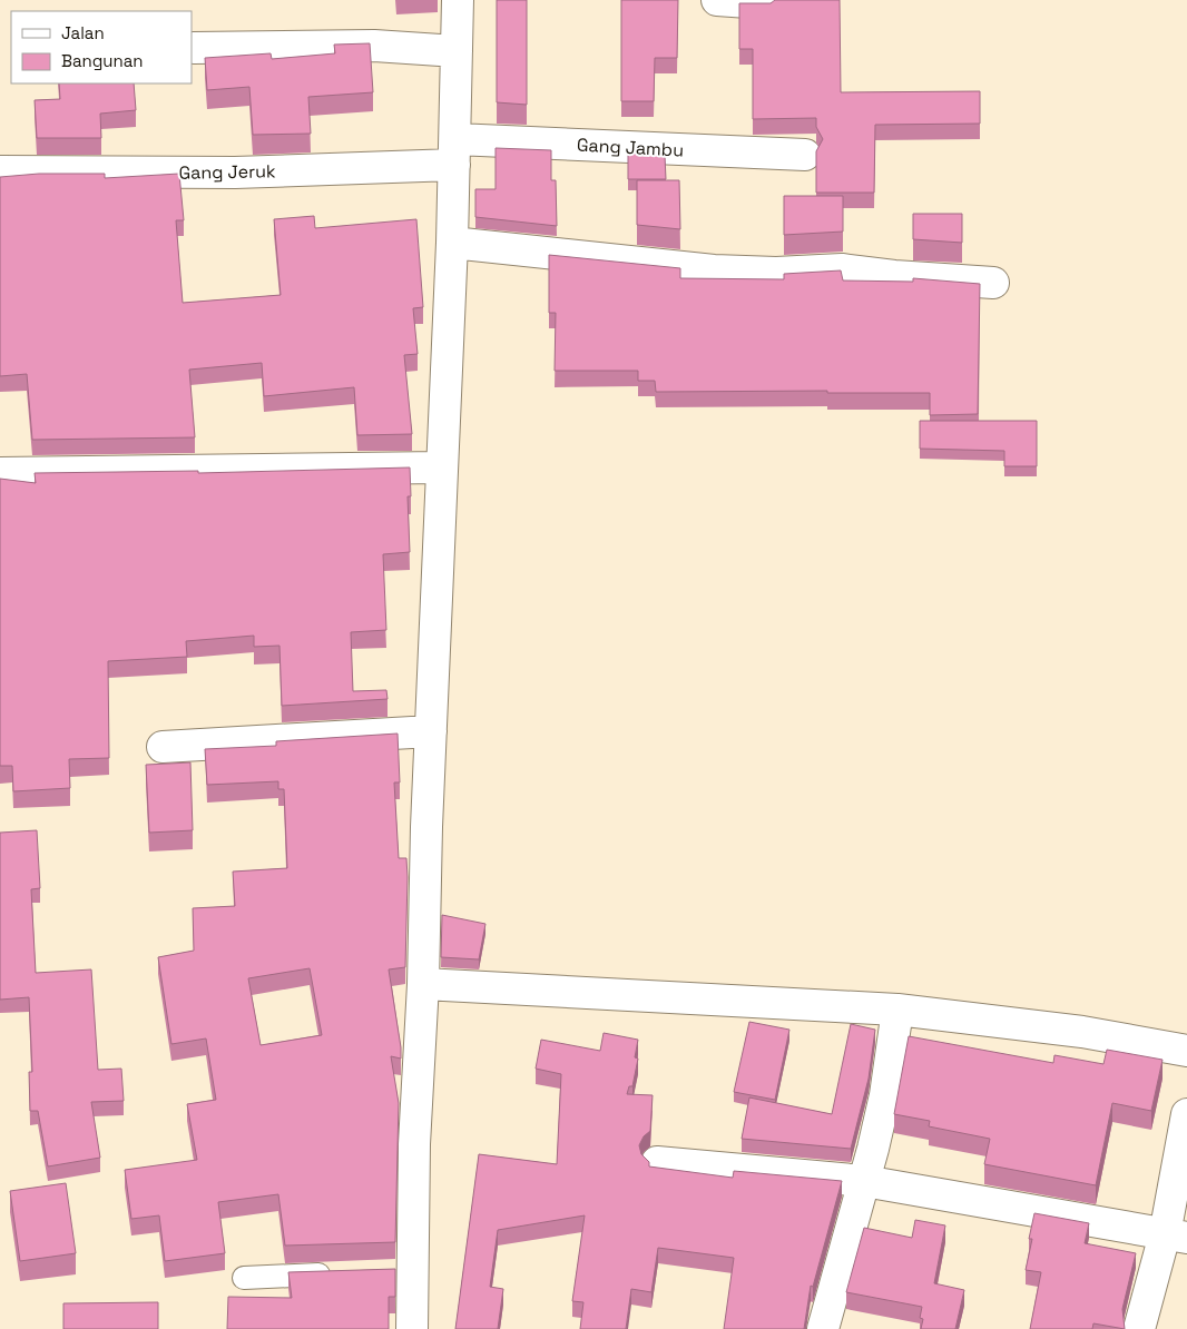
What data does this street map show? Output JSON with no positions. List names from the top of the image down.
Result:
{
  "streets": {
    "street": ["Gang Jambu", "Gang Jeruk"]
  },
  "crossings": [
    ["Gang Jambu", "Gang Jeruk"]
  ],
  "legend": ["Jalan", "Bangunan"]
}
